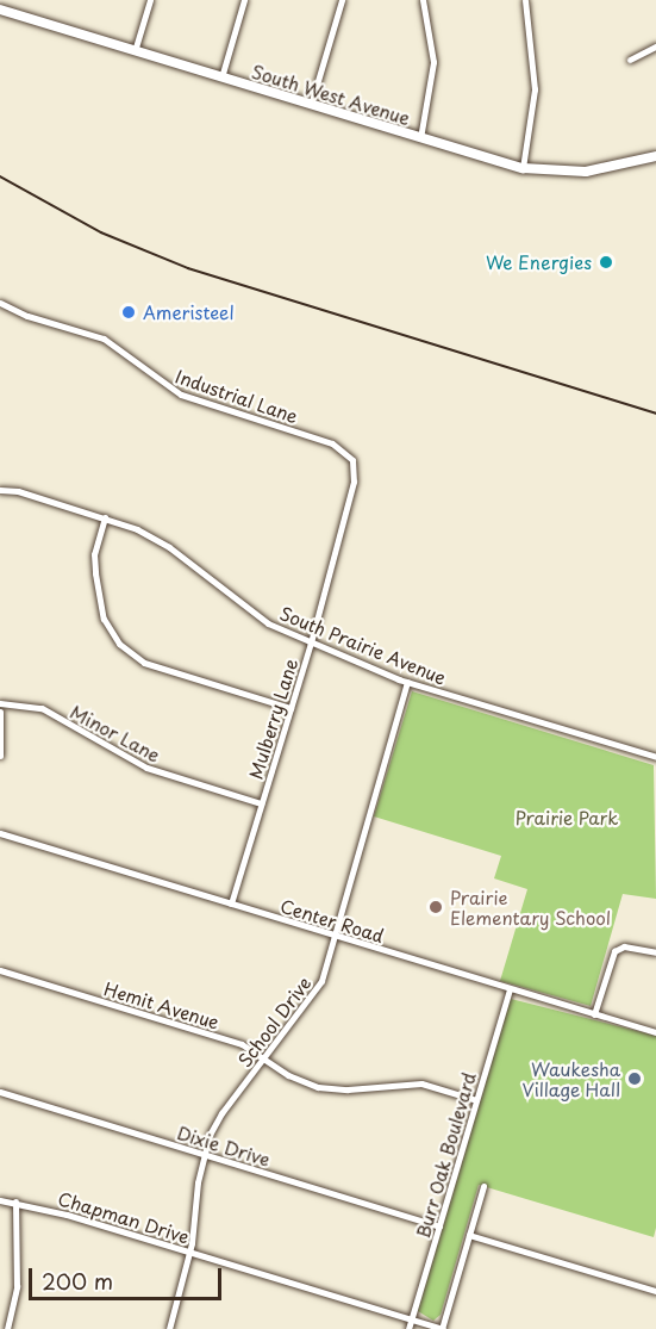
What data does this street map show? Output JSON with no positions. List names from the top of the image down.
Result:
{
  "streets": {
    "street": [
      "South West Avenue",
      "Industrial Lane",
      "South Prairie Avenue",
      "Mulberry Lane",
      "Minor Lane",
      "Center Road",
      "Hemit Avenue",
      "School Drive",
      "Dixie Drive",
      "Burr Oak Boulevard",
      "Chapman Drive"
    ]
  },
  "crossings": [
    ["Industrial Lane", "Mulberry Lane"],
    ["South Prairie Avenue", "Mulberry Lane"],
    ["South Prairie Avenue", "School Drive"],
    ["Mulberry Lane", "Minor Lane"],
    ["Mulberry Lane", "Center Road"],
    ["Center Road", "School Drive"],
    ["Center Road", "Burr Oak Boulevard"],
    ["Hemit Avenue", "School Drive"],
    ["Hemit Avenue", "Burr Oak Boulevard"],
    ["School Drive", "Dixie Drive"],
    ["School Drive", "Chapman Drive"],
    ["Dixie Drive", "Burr Oak Boulevard"],
    ["Burr Oak Boulevard", "Chapman Drive"]
  ],
  "parks": ["Prairie Park"],
  "places": [
    "We Energies",
    "Ameristeel",
    "Prairie Elementary School",
    "Waukesha Village Hall"
  ],
  "scale_bar": "200 m"
}
